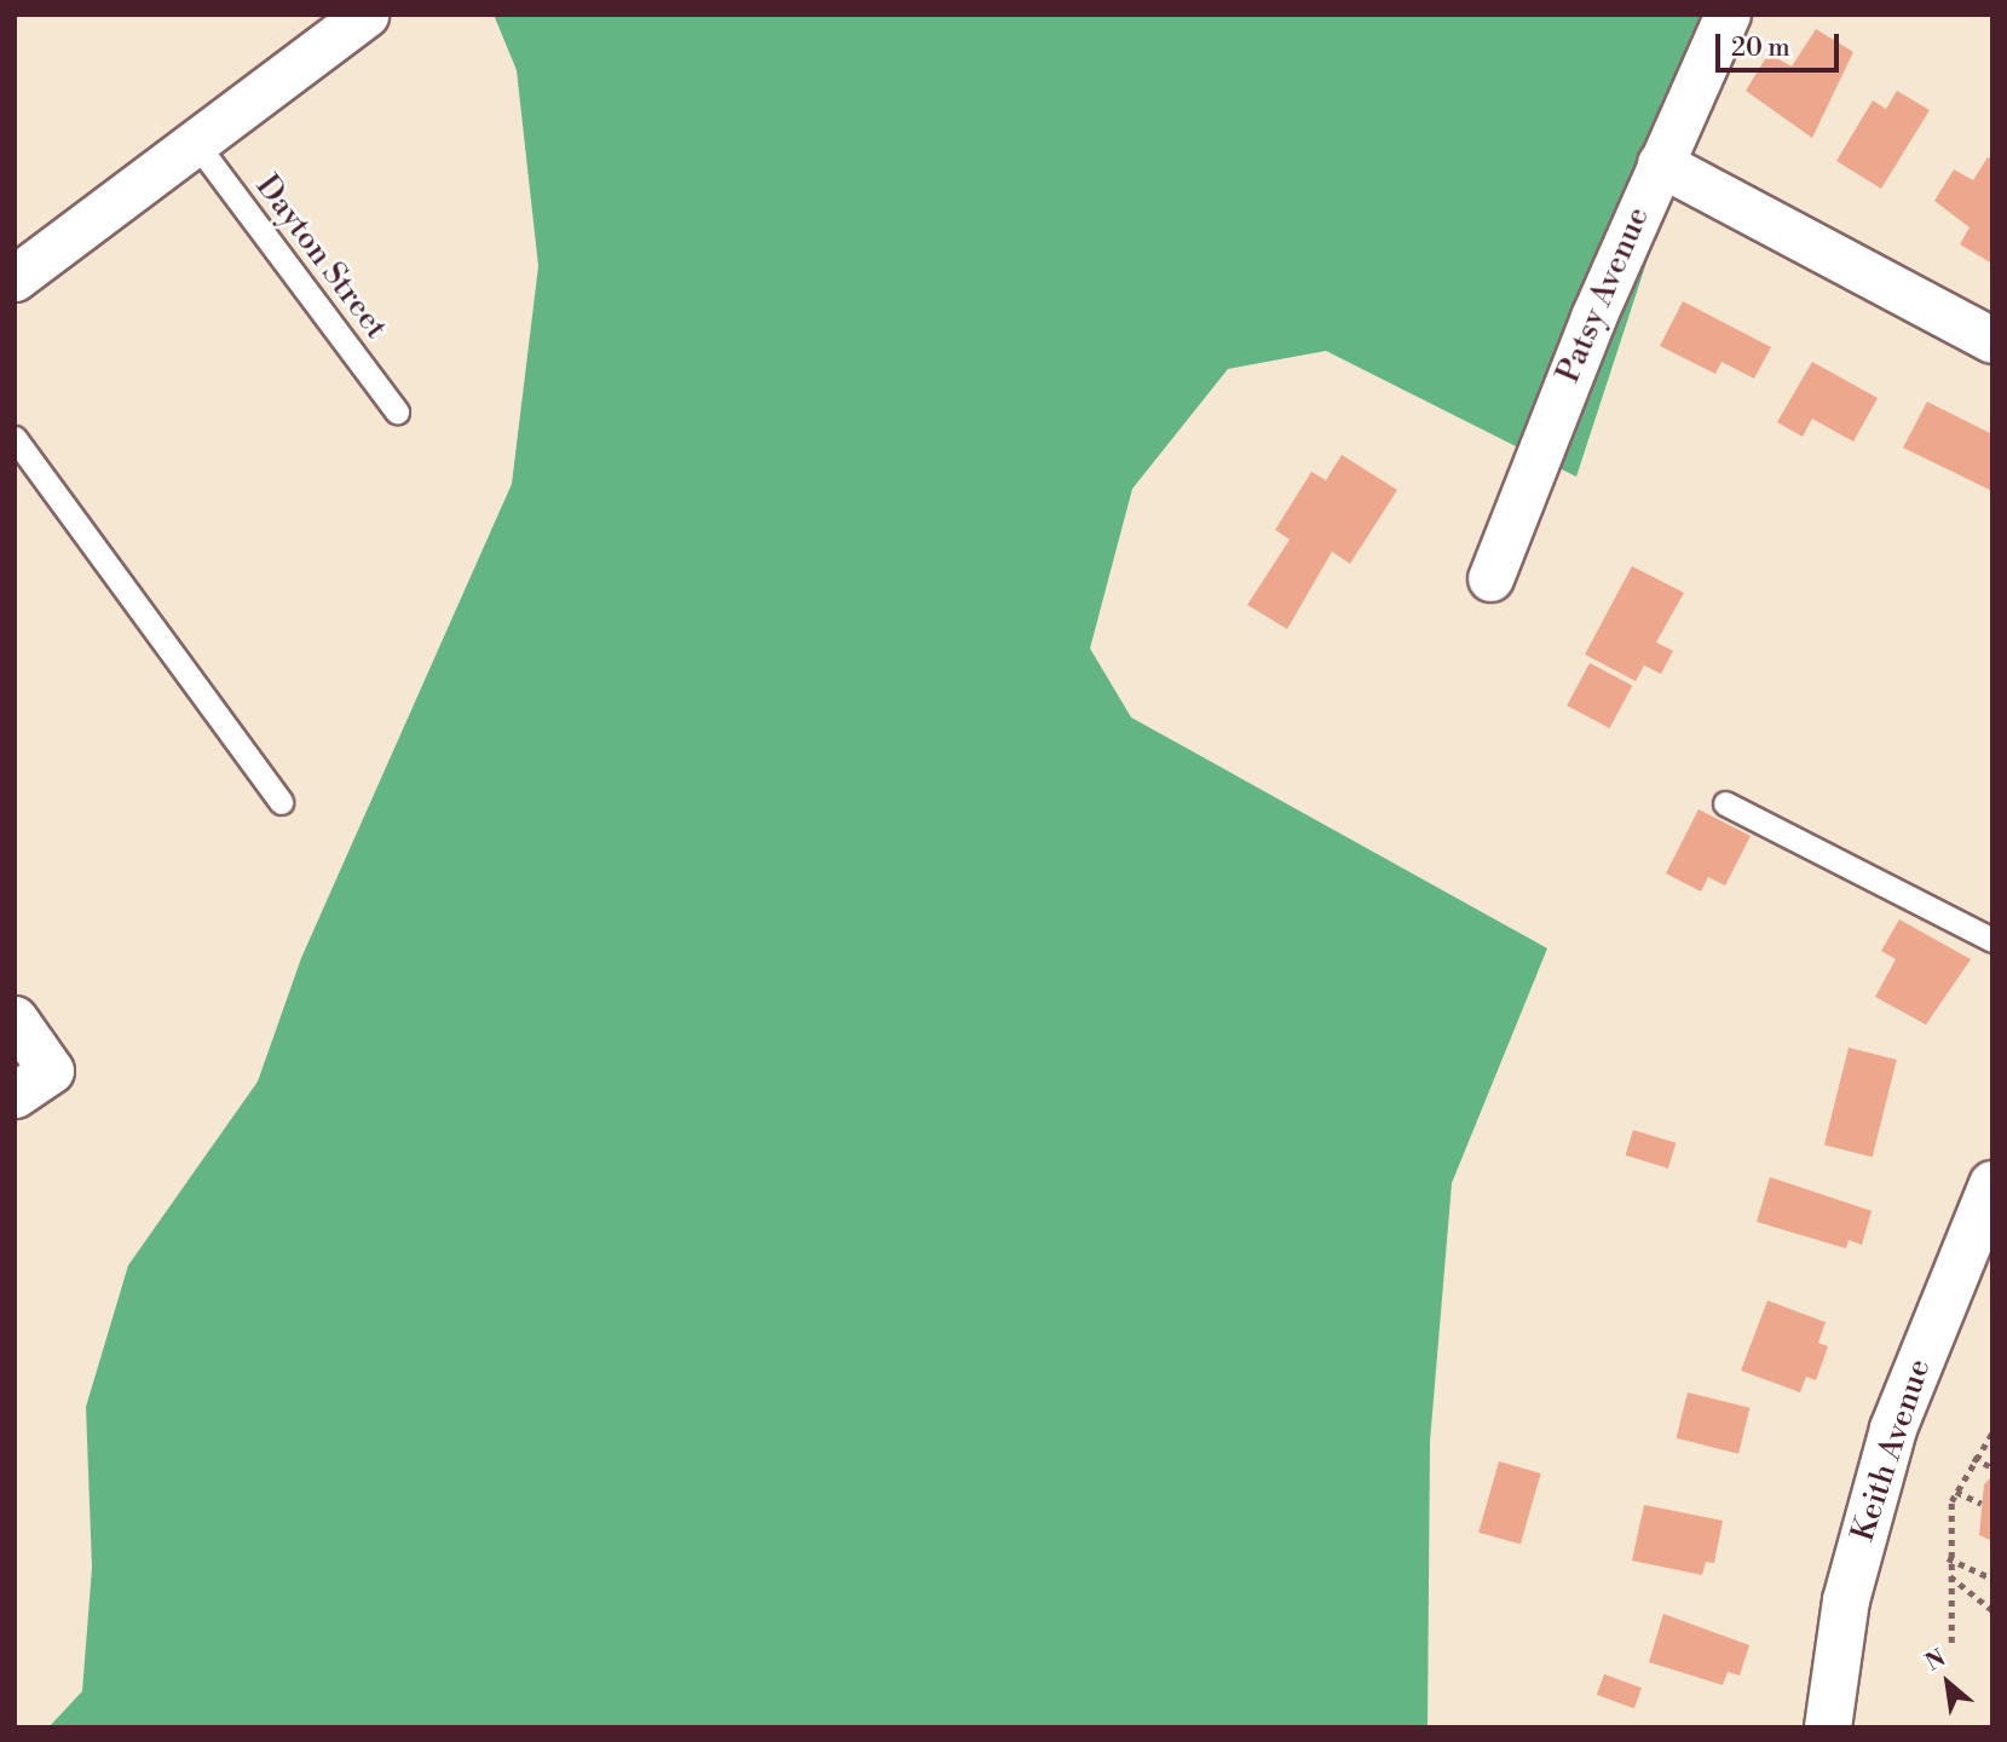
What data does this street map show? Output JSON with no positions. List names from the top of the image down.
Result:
{
  "streets": {
    "street": ["Patsy Avenue", "Keith Avenue"],
    "lane": ["Dayton Street"]
  },
  "scale_bar": "20 m",
  "north": "top left"
}
